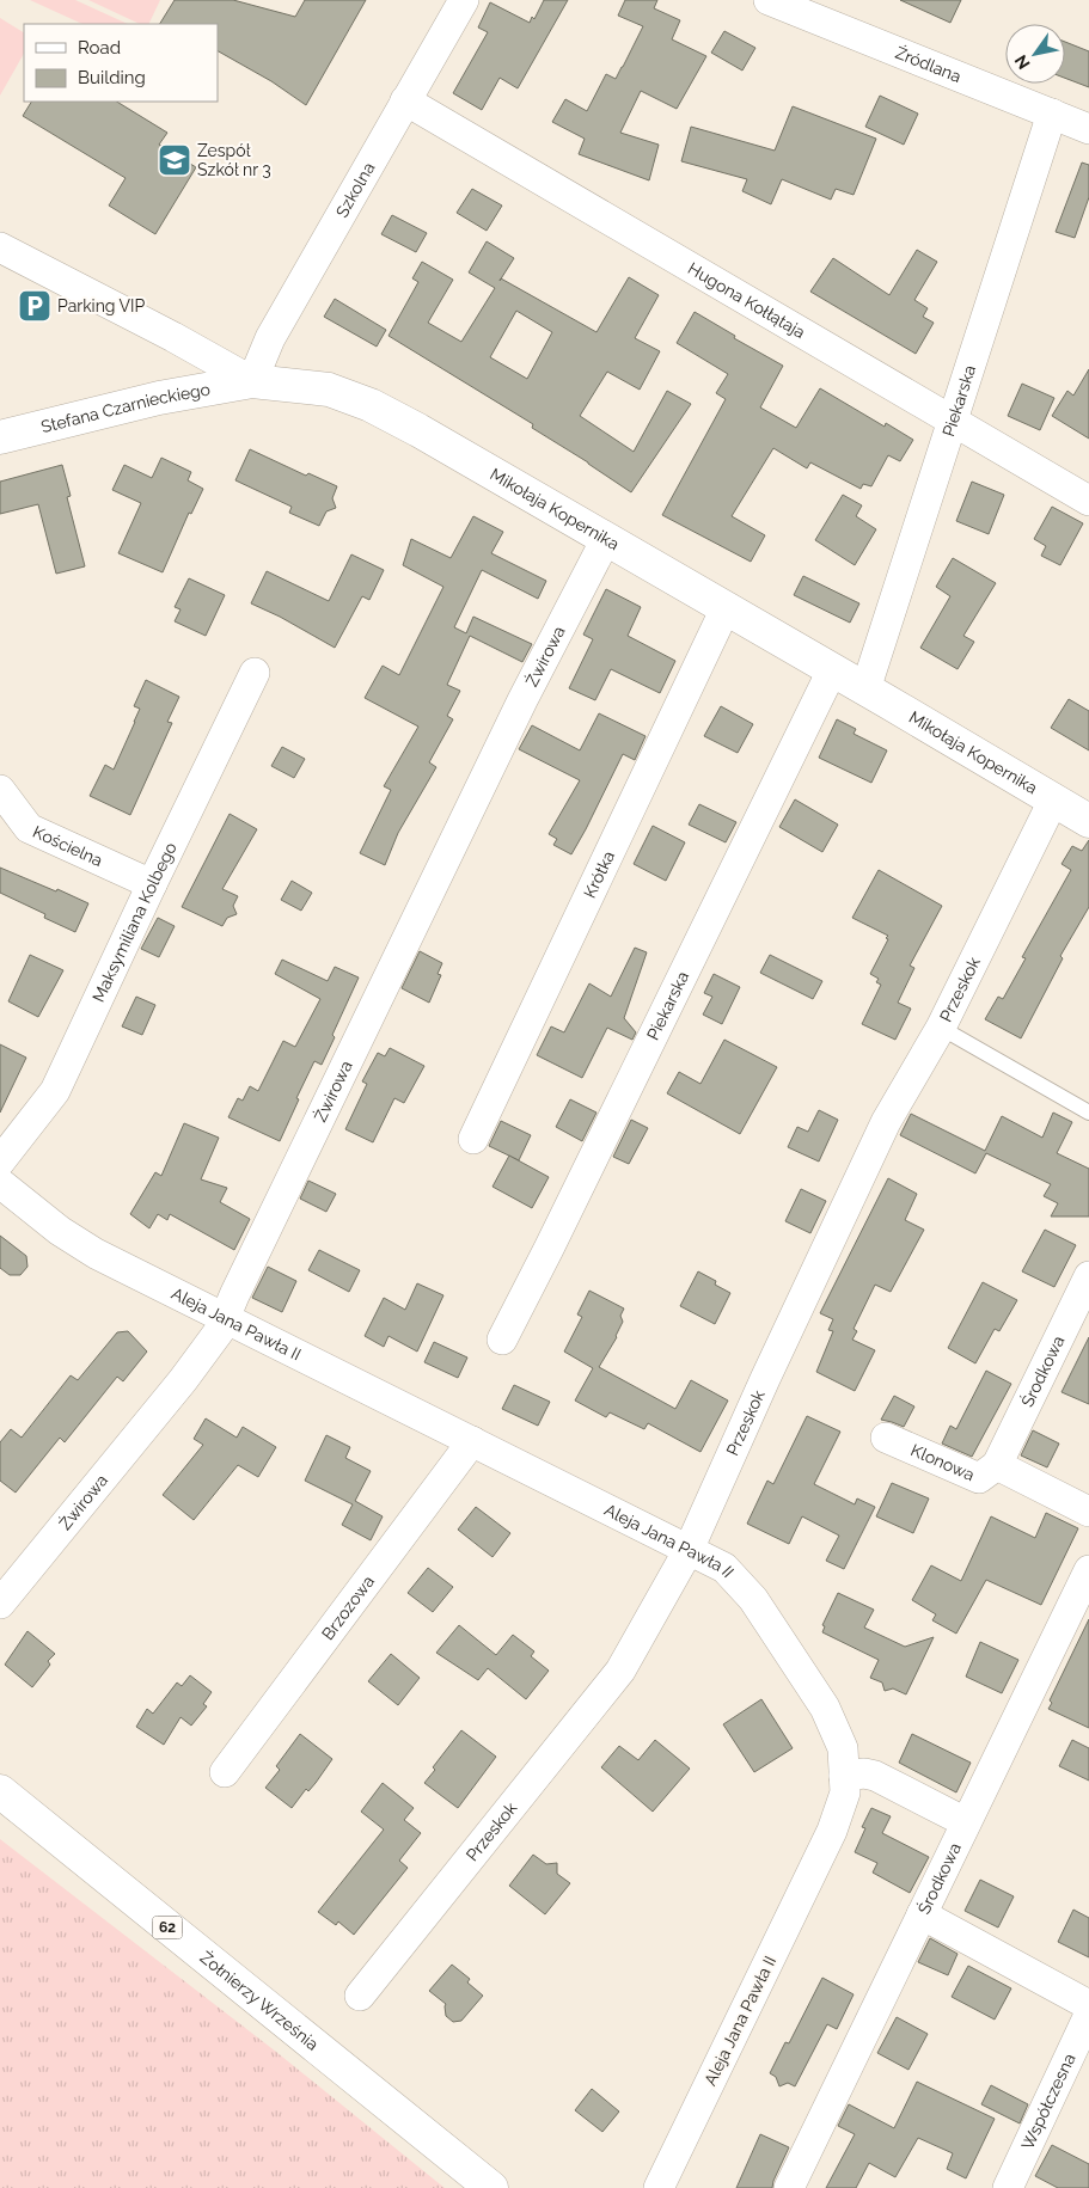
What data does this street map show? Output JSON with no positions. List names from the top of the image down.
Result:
{
  "streets": {
    "street": [
      "Źródlana",
      "Szkolna",
      "Hugona Kołłątaja",
      "Piekarska",
      "Stefana Czarnieckiego",
      "Mikołaja Kopernika",
      "Żwirowa",
      "Kościelna",
      "Krótka",
      "Maksymiliana Kolbego",
      "Przeskok",
      "Aleja Jana Pawła II",
      "Środkowa",
      "Klonowa",
      "Brzozowa",
      "62",
      "Żołnierzy Września",
      "Współczesna"
    ]
  },
  "crossings": [
    ["Źródlana", "Piekarska"],
    ["Szkolna", "Hugona Kołłątaja"],
    ["Szkolna", "Stefana Czarnieckiego"],
    ["Szkolna", "Mikołaja Kopernika"],
    ["Hugona Kołłątaja", "Piekarska"],
    ["Piekarska", "Mikołaja Kopernika"],
    ["Stefana Czarnieckiego", "Mikołaja Kopernika"],
    ["Mikołaja Kopernika", "Żwirowa"],
    ["Mikołaja Kopernika", "Krótka"],
    ["Mikołaja Kopernika", "Przeskok"],
    ["Żwirowa", "Aleja Jana Pawła II"],
    ["Kościelna", "Maksymiliana Kolbego"],
    ["Przeskok", "Aleja Jana Pawła II"],
    ["Aleja Jana Pawła II", "Brzozowa"],
    ["Środkowa", "Klonowa"]
  ],
  "places": {
    "school or university": ["Zespół Szkół nr 3"],
    "parking": ["Parking VIP"]
  },
  "legend": ["Road", "Building"],
  "north": "bottom left"
}
